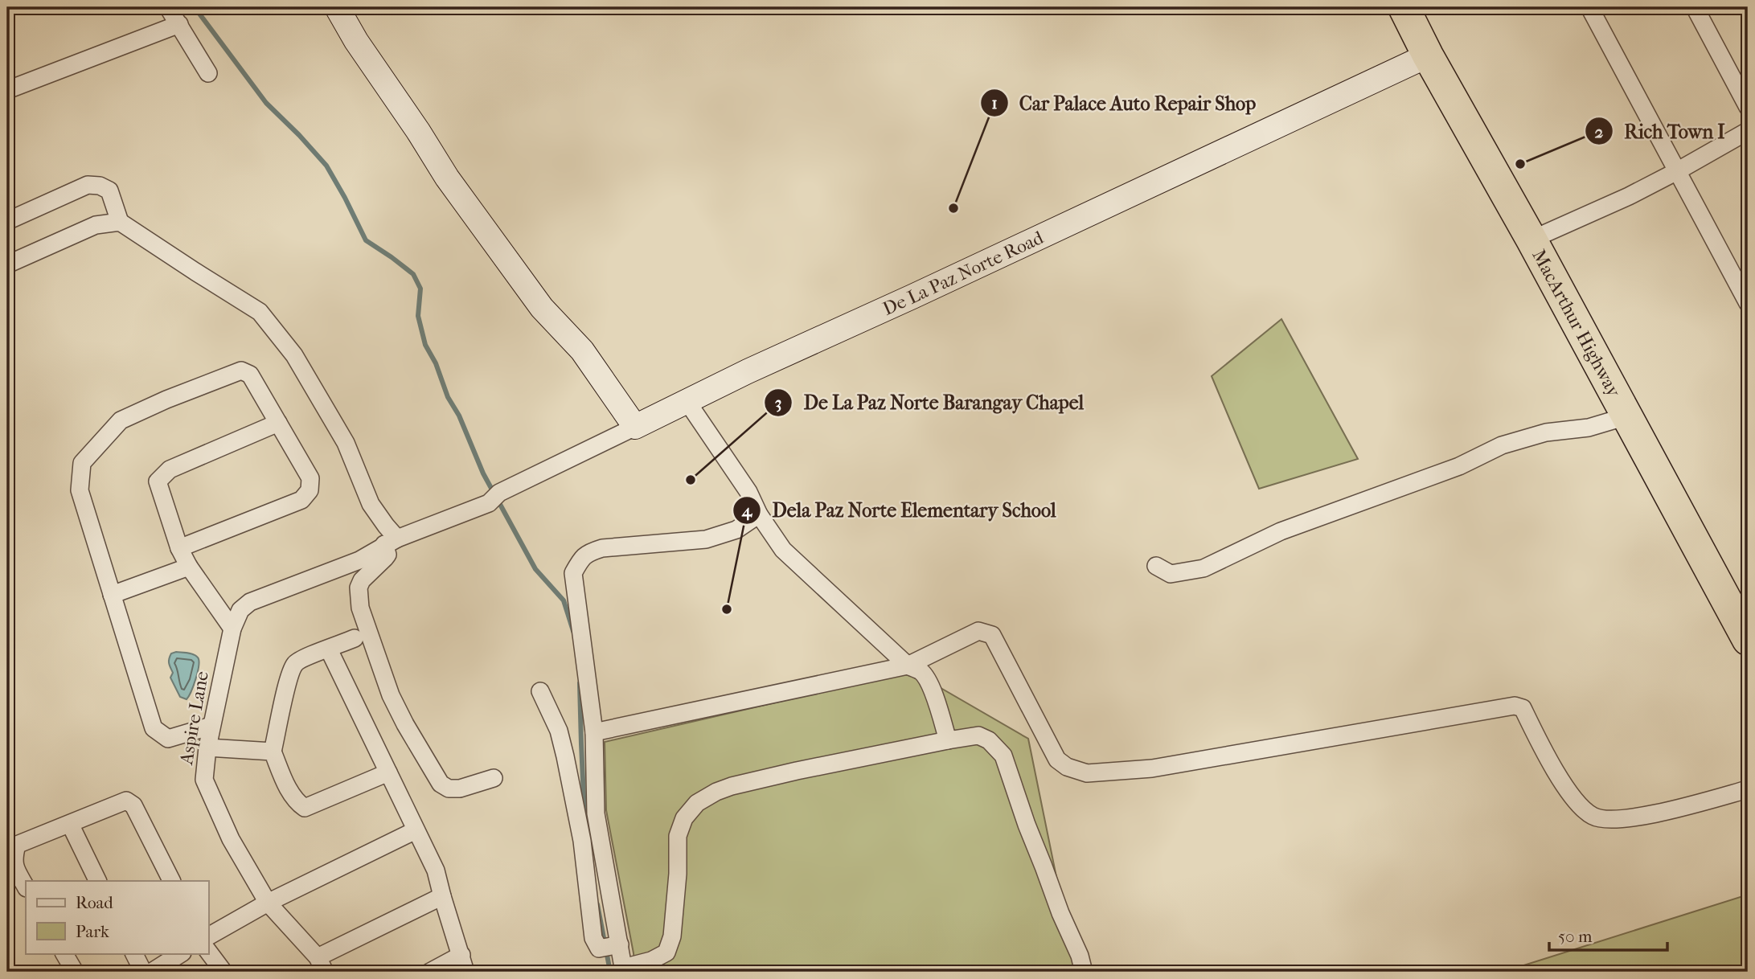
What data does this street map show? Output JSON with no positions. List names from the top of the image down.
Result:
{
  "streets": {
    "highway": ["MacArthur Highway"],
    "street": ["De La Paz Norte Road", "Aspire Lane"]
  },
  "crossings": [
    ["De La Paz Norte Road", "MacArthur Highway"],
    ["De La Paz Norte Road", "Aspire Lane"]
  ],
  "places": [
    "Rich Town I",
    "Car Palace Auto Repair Shop",
    "De La Paz Norte Barangay Chapel",
    "Dela Paz Norte Elementary School"
  ],
  "legend": ["Road", "Park"],
  "scale_bar": "50 m"
}
